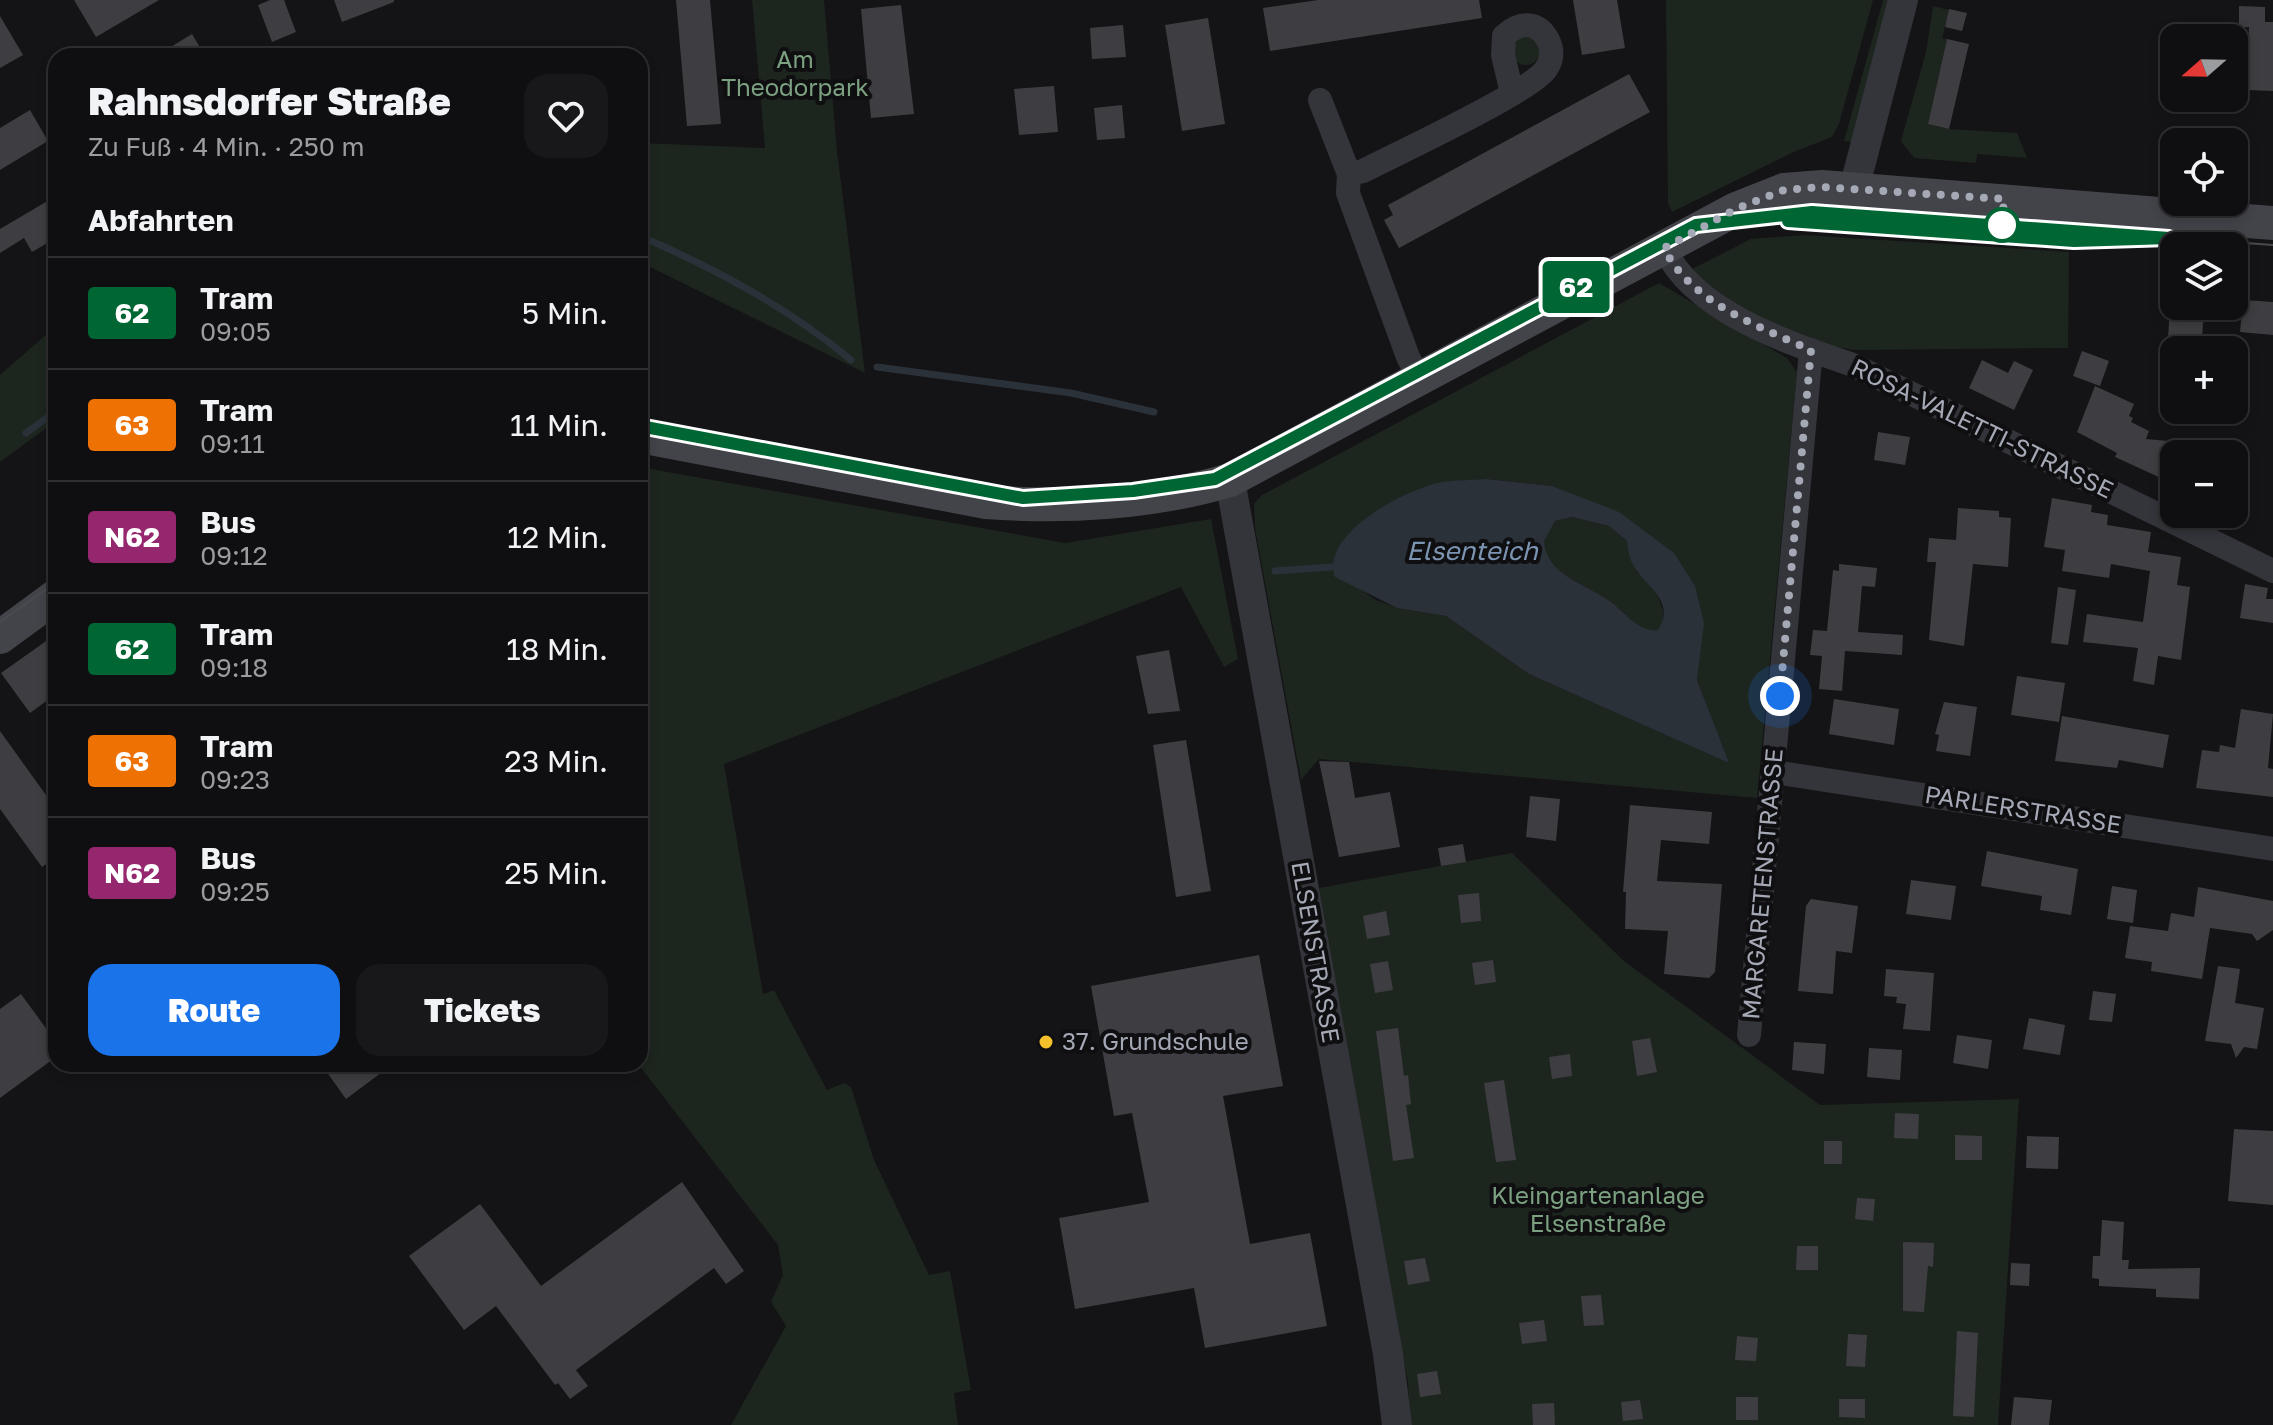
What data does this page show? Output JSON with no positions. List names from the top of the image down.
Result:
{
  "streets": {
    "street": [
      "ROSA-VALETTI-STRASSE",
      "PARLERSTRASSE",
      "MARGARETENSTRASSE",
      "ELSENSTRASSE"
    ]
  },
  "crossings": [
    ["ROSA-VALETTI-STRASSE", "MARGARETENSTRASSE"],
    ["PARLERSTRASSE", "MARGARETENSTRASSE"]
  ],
  "water": ["Elsenteich"],
  "parks": ["Am Theodorpark", "Kleingartenanlage Elsenstraße"],
  "places": ["37. Grundschule"],
  "lines": ["tram line 62"],
  "north": "left",
  "page": {
    "on_map": "62",
    "map_buttons": ["+", "−"],
    "heading": [
      ["Rahnsdorfer Straße", "Zu Fuß · 4 Min. · 250 m"],
      "Abfahrten"
    ],
    "list": [
      {
        "mark": "62",
        "name": "Tram",
        "note": "09:05",
        "value": "5 Min."
      },
      {
        "mark": "63",
        "name": "Tram",
        "note": "09:11",
        "value": "11 Min."
      },
      {
        "mark": "N62",
        "name": "Bus",
        "note": "09:12",
        "value": "12 Min."
      },
      {
        "mark": "62",
        "name": "Tram",
        "note": "09:18",
        "value": "18 Min."
      },
      {
        "mark": "63",
        "name": "Tram",
        "note": "09:23",
        "value": "23 Min."
      },
      {
        "mark": "N62",
        "name": "Bus",
        "note": "09:25",
        "value": "25 Min."
      }
    ],
    "buttons": ["Route", "Tickets"]
  }
}
